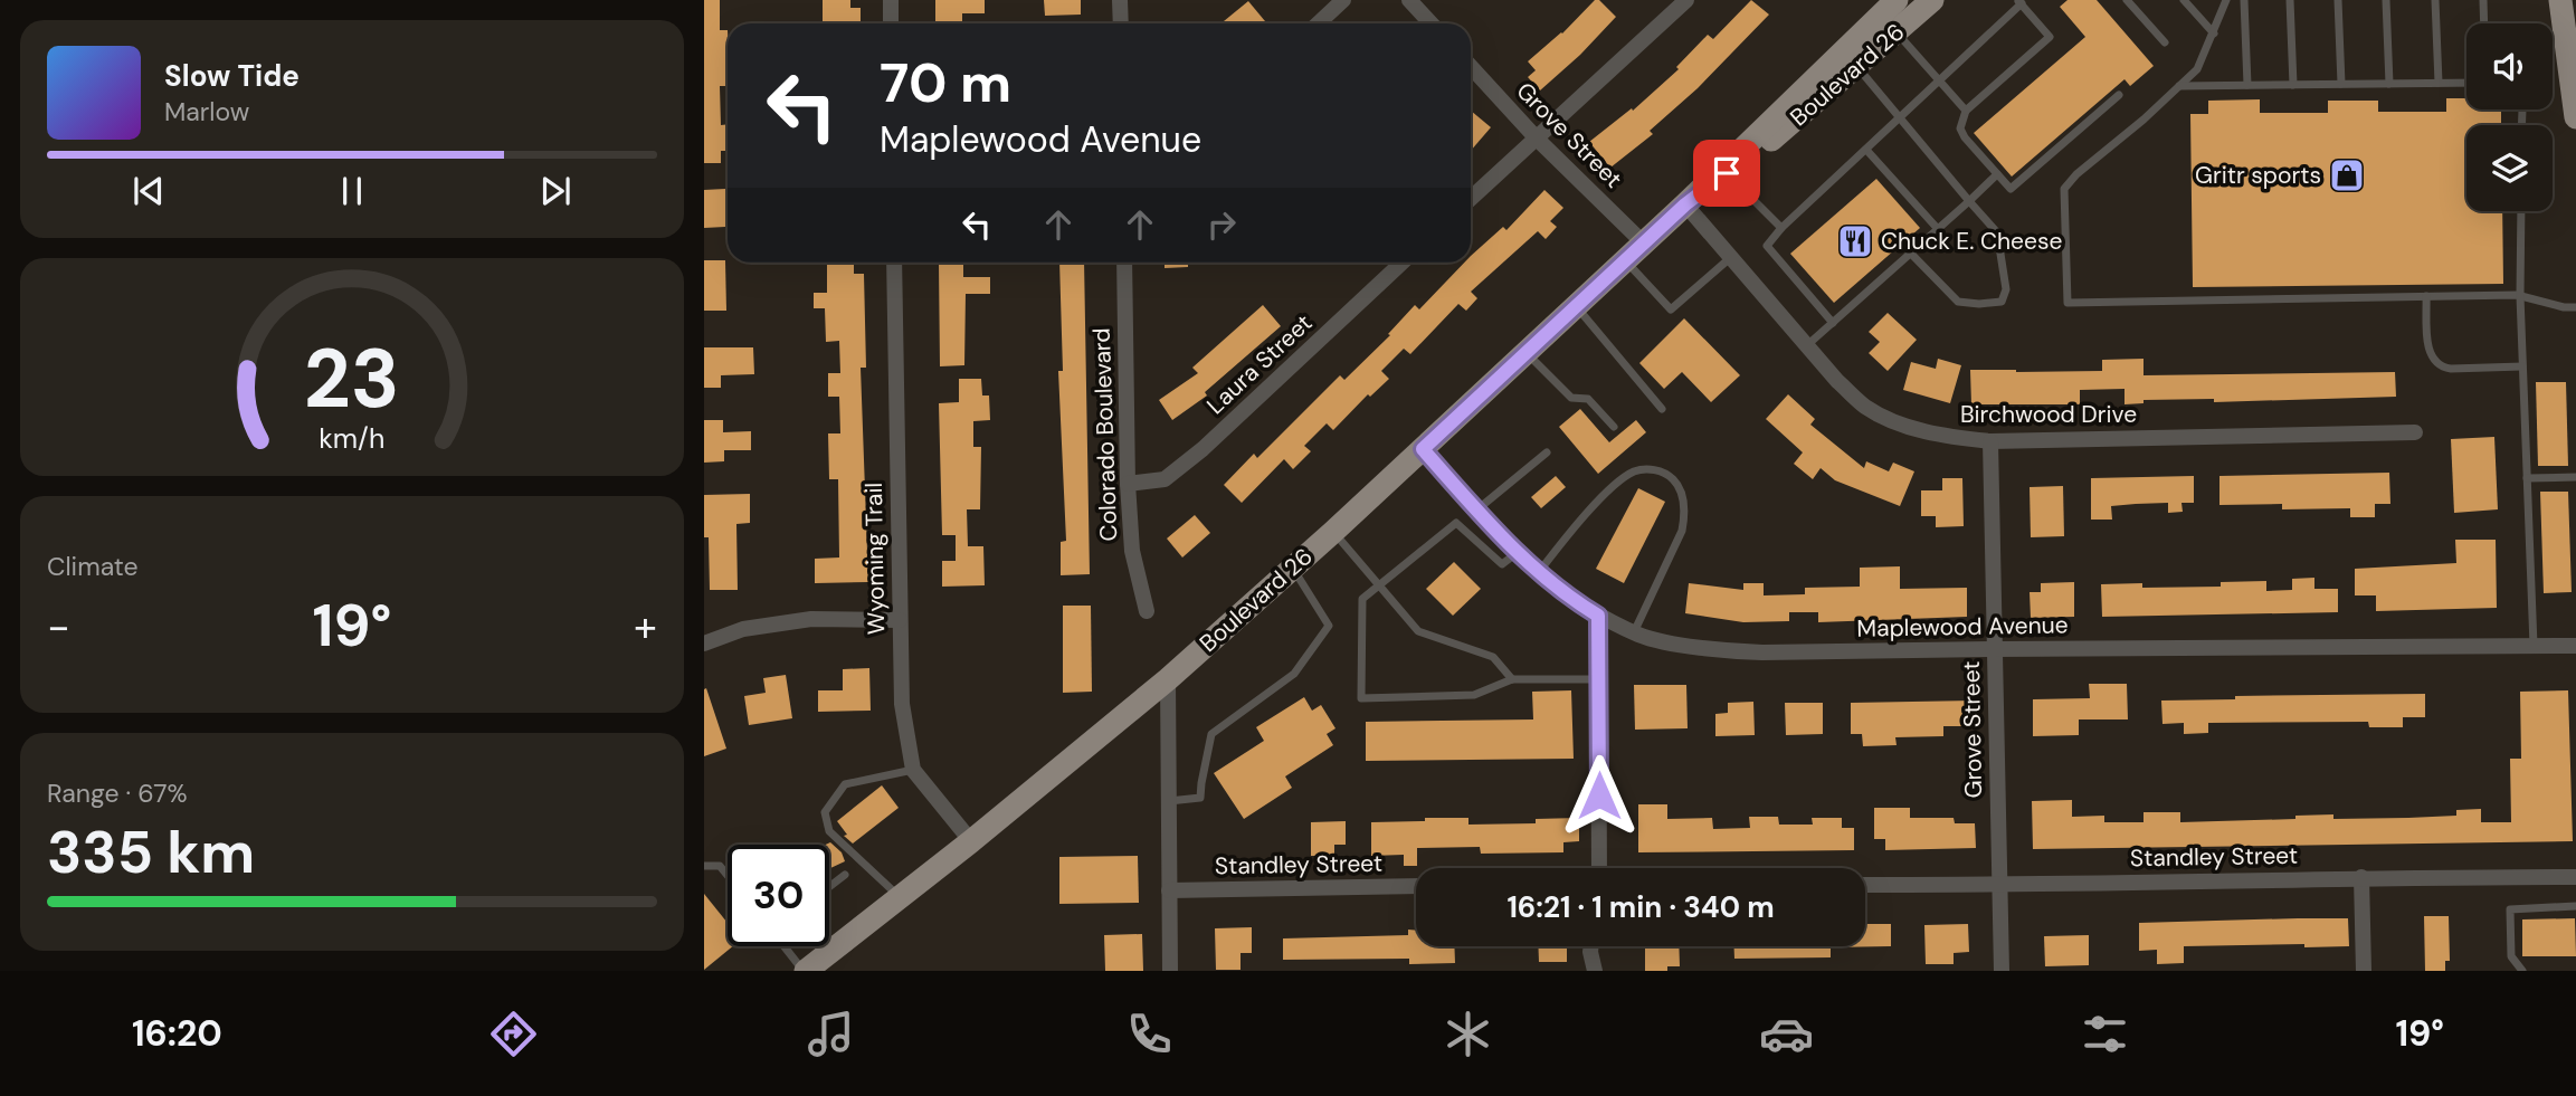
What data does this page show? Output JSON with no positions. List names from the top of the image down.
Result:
{
  "streets": {
    "main road": ["Boulevard 26"],
    "street": [
      "Grove Street",
      "Laura Street",
      "Birchwood Drive",
      "Colorado Boulevard",
      "Wyoming Trail",
      "Maplewood Avenue",
      "Standley Street"
    ]
  },
  "crossings": [
    ["Boulevard 26", "Grove Street"],
    ["Boulevard 26", "Birchwood Drive"],
    ["Boulevard 26", "Wyoming Trail"],
    ["Boulevard 26", "Maplewood Avenue"],
    ["Grove Street", "Birchwood Drive"],
    ["Grove Street", "Maplewood Avenue"],
    ["Grove Street", "Standley Street"],
    ["Laura Street", "Colorado Boulevard"]
  ],
  "places": {
    "shop": ["Gritr sports"],
    "restaurant": ["Chuck E. Cheese"]
  },
  "page": {
    "turn": ["70 m", "Maplewood Avenue"],
    "song": ["Slow Tide", "Marlow"],
    "tile": [
      "Climate",
      ["Range · 67%", "335 km"]
    ],
    "heat": ["−", "19°", "+"],
    "limit": "30",
    "trip": "16:21 · 1 min · 340 m",
    "tabs": ["16:20", "19°"],
    "gauge": ["23", "km/h"]
  }
}
